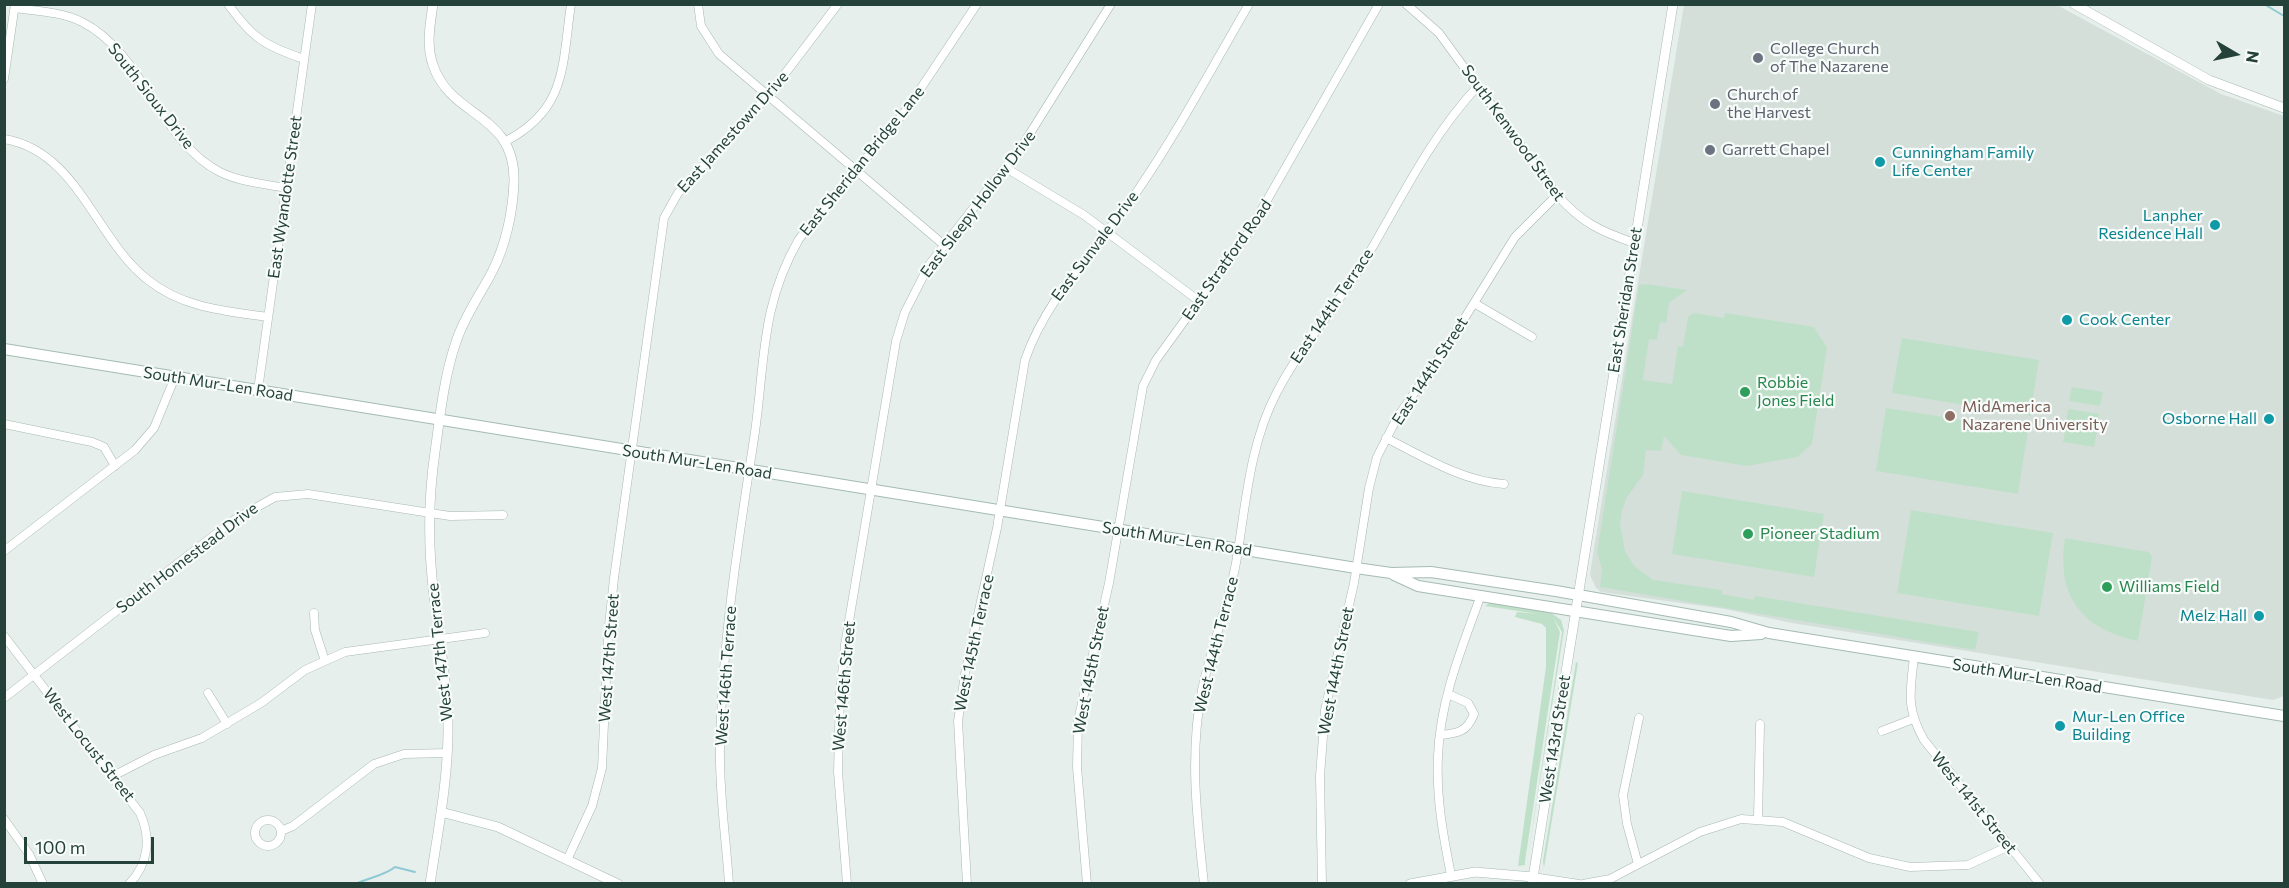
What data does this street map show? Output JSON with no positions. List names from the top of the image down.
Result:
{
  "streets": {
    "main road": ["South Mur-Len Road"],
    "street": [
      "South Sioux Drive",
      "East Jamestown Drive",
      "South Kenwood Street",
      "East Sheridan Bridge Lane",
      "East Wyandotte Street",
      "East Sleepy Hollow Drive",
      "East Sunvale Drive",
      "East Stratford Road",
      "East Sheridan Street",
      "East 144th Terrace",
      "East 144th Street",
      "South Homestead Drive",
      "West 145th Terrace",
      "West 144th Terrace",
      "West 147th Terrace",
      "West 147th Street",
      "West 145th Street",
      "West 144th Street",
      "West 146th Terrace",
      "West 146th Street",
      "West 143rd Street",
      "West Locust Street",
      "West 141st Street"
    ]
  },
  "crossings": [
    ["South Sioux Drive", "East Wyandotte Street"],
    ["East Jamestown Drive", "South Mur-Len Road"],
    ["East Jamestown Drive", "West 147th Street"],
    ["South Kenwood Street", "East Sheridan Street"],
    ["South Kenwood Street", "East 144th Terrace"],
    ["South Kenwood Street", "East 144th Street"],
    ["East Sheridan Bridge Lane", "South Mur-Len Road"],
    ["East Sheridan Bridge Lane", "West 146th Terrace"],
    ["East Wyandotte Street", "South Mur-Len Road"],
    ["East Sleepy Hollow Drive", "South Mur-Len Road"],
    ["East Sleepy Hollow Drive", "West 146th Street"],
    ["East Sunvale Drive", "South Mur-Len Road"],
    ["East Sunvale Drive", "West 145th Terrace"],
    ["East Stratford Road", "South Mur-Len Road"],
    ["East Stratford Road", "West 145th Street"],
    ["East Sheridan Street", "South Mur-Len Road"],
    ["East Sheridan Street", "West 143rd Street"],
    ["East 144th Terrace", "South Mur-Len Road"],
    ["East 144th Terrace", "West 144th Terrace"],
    ["East 144th Street", "South Mur-Len Road"],
    ["East 144th Street", "West 144th Street"],
    ["South Mur-Len Road", "West 145th Terrace"],
    ["South Mur-Len Road", "West 144th Terrace"],
    ["South Mur-Len Road", "West 147th Terrace"],
    ["South Mur-Len Road", "West 147th Street"],
    ["South Mur-Len Road", "West 145th Street"],
    ["South Mur-Len Road", "West 144th Street"],
    ["South Mur-Len Road", "West 146th Terrace"],
    ["South Mur-Len Road", "West 146th Street"],
    ["South Mur-Len Road", "West 143rd Street"],
    ["South Mur-Len Road", "West 141st Street"],
    ["South Homestead Drive", "West 147th Terrace"],
    ["South Homestead Drive", "West Locust Street"]
  ],
  "places": [
    "College Church of The Nazarene",
    "Church of the Harvest",
    "Garrett Chapel",
    "Cunningham Family Life Center",
    "Lanpher Residence Hall",
    "Cook Center",
    "Robbie Jones Field",
    "MidAmerica Nazarene University",
    "Osborne Hall",
    "Pioneer Stadium",
    "Williams Field",
    "Melz Hall",
    "Mur-Len Office Building"
  ],
  "scale_bar": "100 m",
  "north": "right"
}
